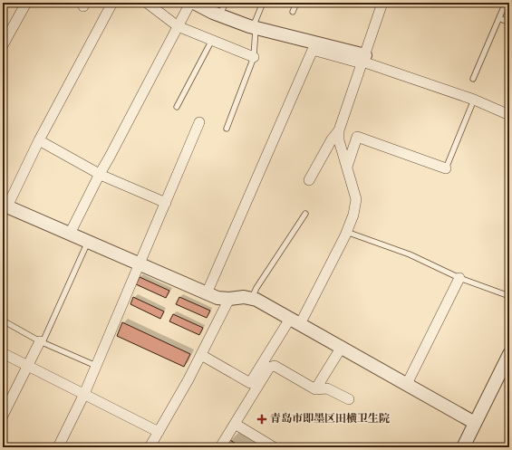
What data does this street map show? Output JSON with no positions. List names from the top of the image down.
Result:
{
  "places": {
    "health": ["青岛市即墨区田横卫生院"]
  }
}
